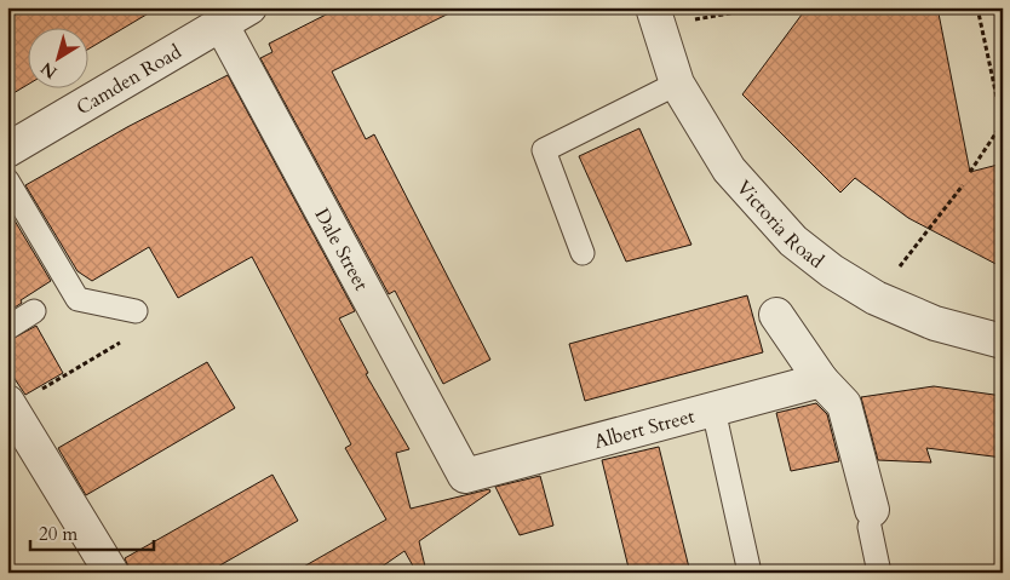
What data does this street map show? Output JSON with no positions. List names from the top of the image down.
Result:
{
  "streets": {
    "street": [
      "Camden Road",
      "Victoria Road",
      "Dale Street",
      "Albert Street"
    ]
  },
  "crossings": [
    ["Camden Road", "Dale Street"],
    ["Dale Street", "Albert Street"]
  ],
  "scale_bar": "20 m",
  "north": "bottom left"
}
